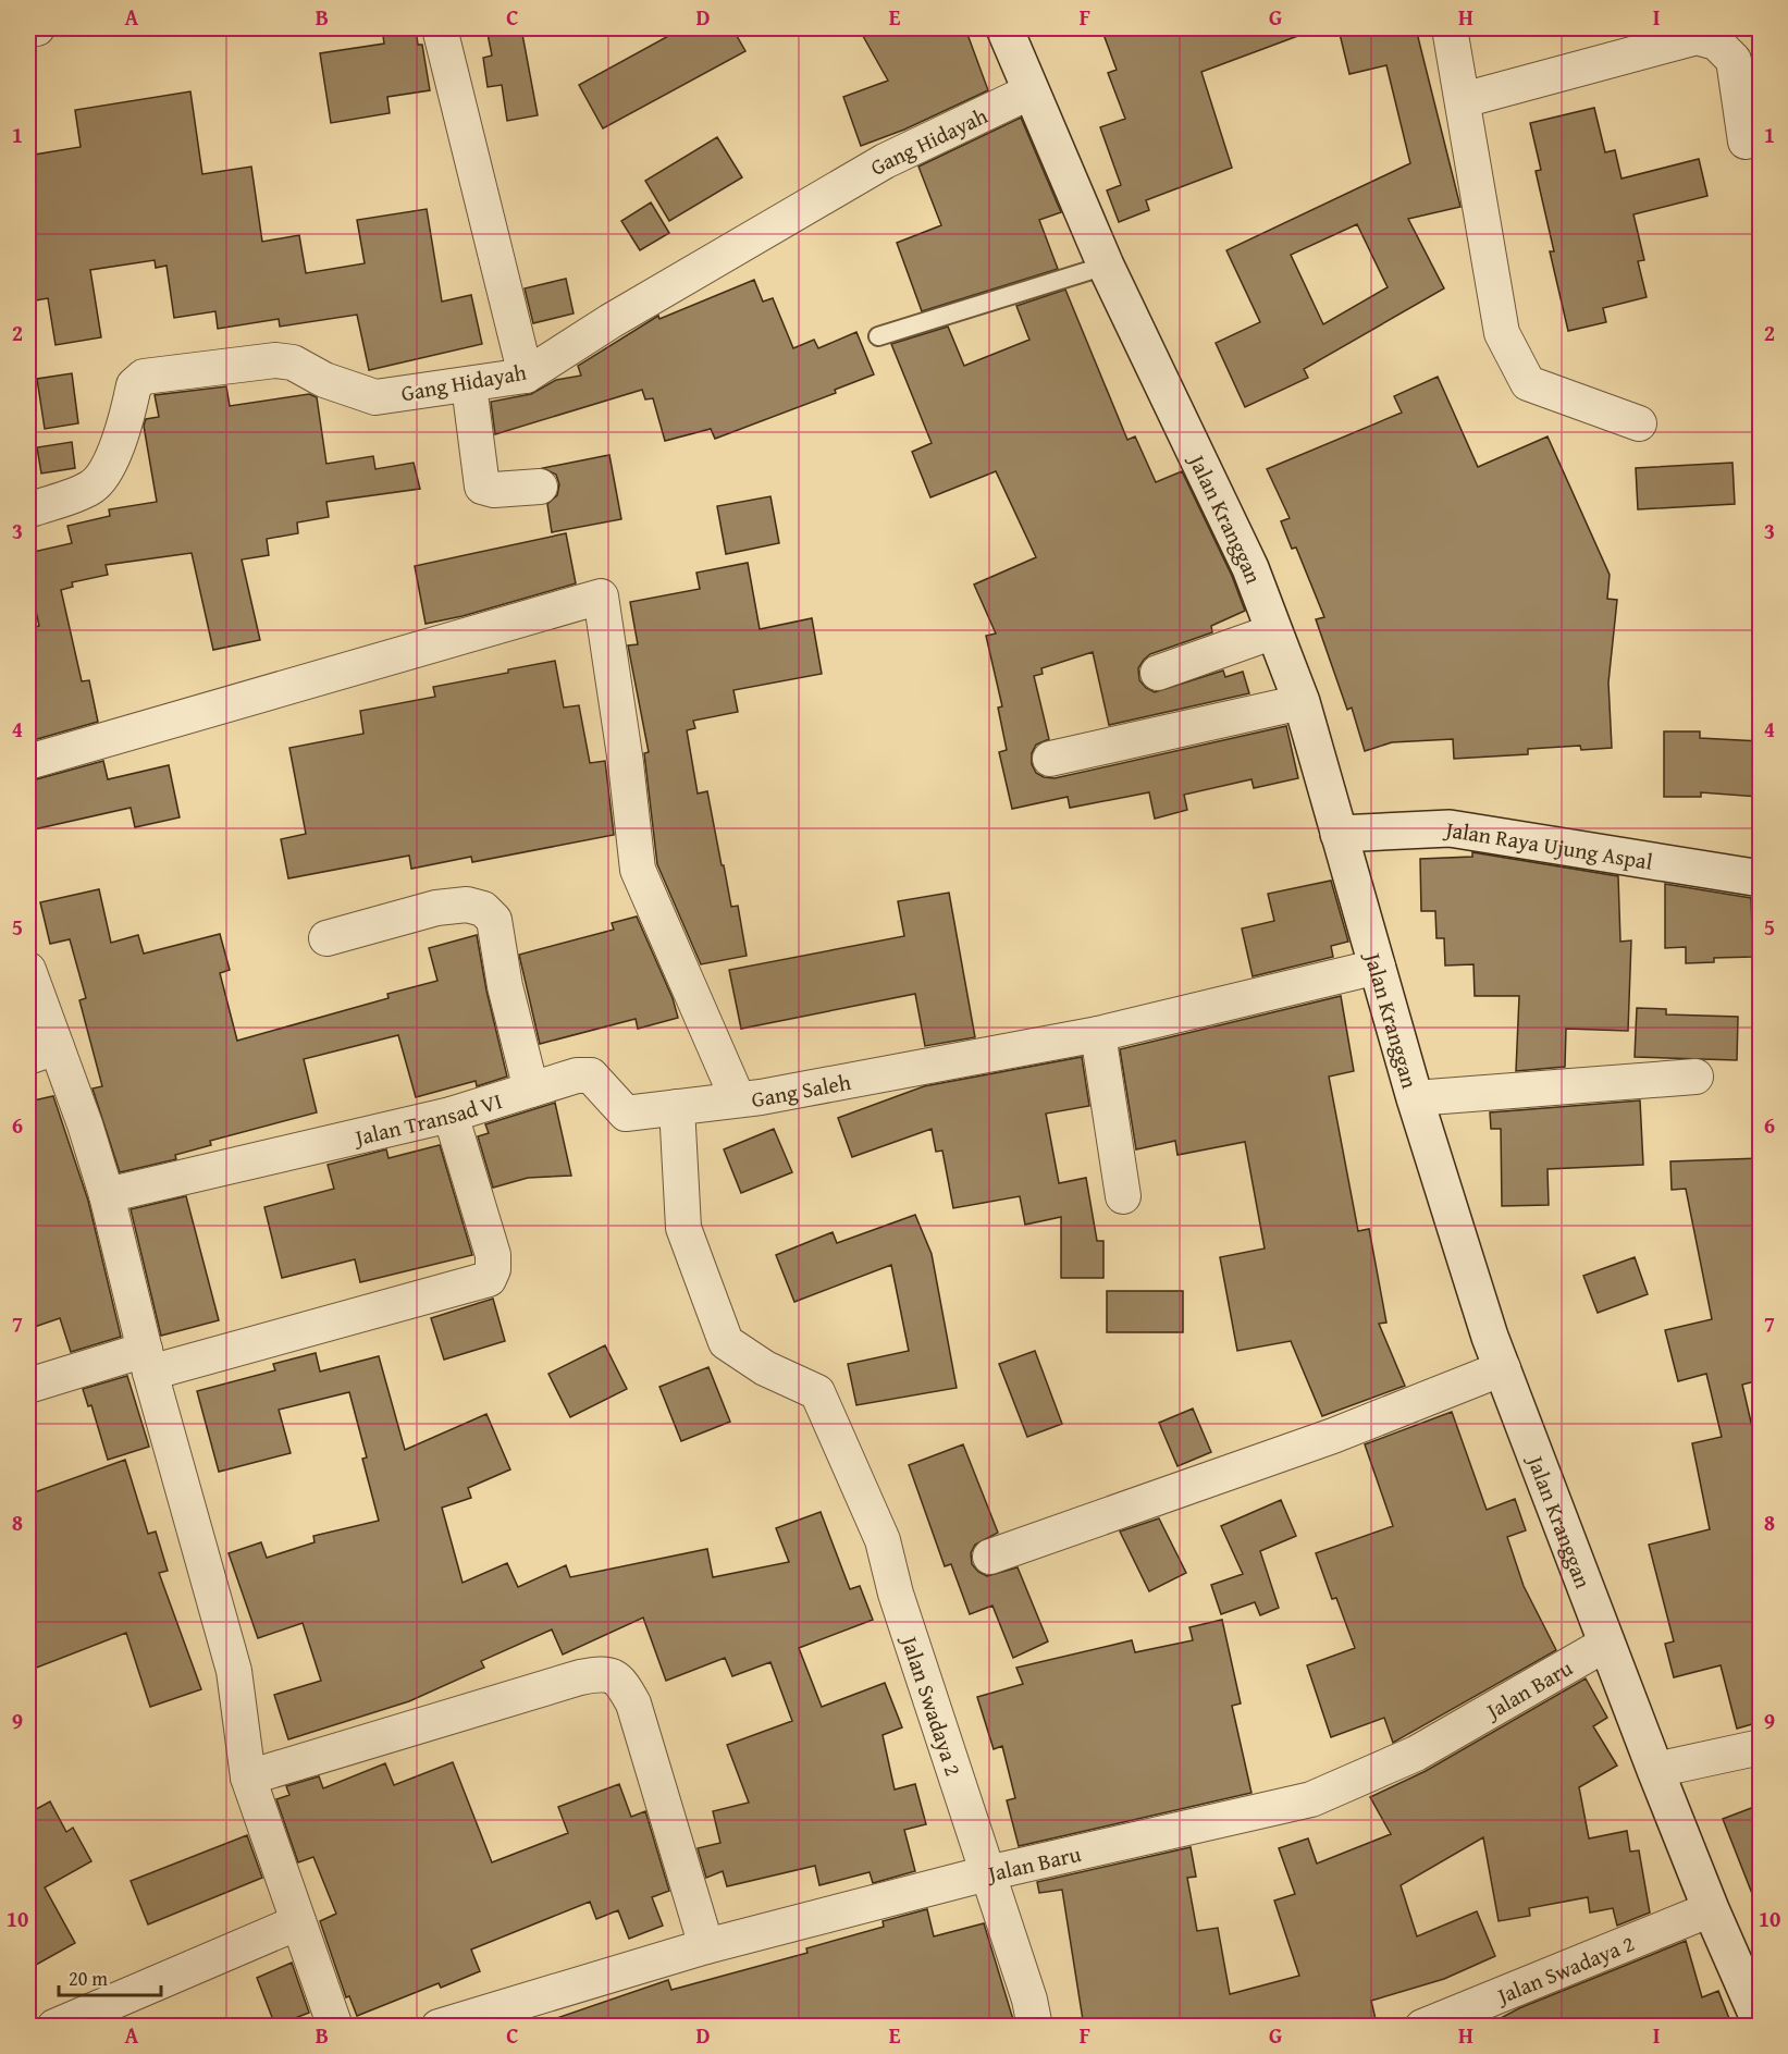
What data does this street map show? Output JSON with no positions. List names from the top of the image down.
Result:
{
  "streets": {
    "main road": ["Jalan Kranggan", "Jalan Raya Ujung Aspal"],
    "street": [
      "Gang Hidayah",
      "Gang Saleh",
      "Jalan Transad VI",
      "Jalan Baru",
      "Jalan Swadaya 2"
    ]
  },
  "crossings": [
    ["Gang Hidayah", "Jalan Kranggan"],
    ["Jalan Kranggan", "Jalan Raya Ujung Aspal"],
    ["Jalan Kranggan", "Gang Saleh"],
    ["Jalan Kranggan", "Jalan Baru"],
    ["Jalan Kranggan", "Jalan Swadaya 2"],
    ["Gang Saleh", "Jalan Transad VI"],
    ["Jalan Transad VI", "Jalan Swadaya 2"],
    ["Jalan Baru", "Jalan Swadaya 2"]
  ],
  "scale_bar": "20 m",
  "grid": {
    "columns": [
      "A",
      "B",
      "C",
      "D",
      "E",
      "F",
      "G",
      "H",
      "I"
    ],
    "rows": [
      "1",
      "2",
      "3",
      "4",
      "5",
      "6",
      "7",
      "8",
      "9",
      "10"
    ]
  }
}
